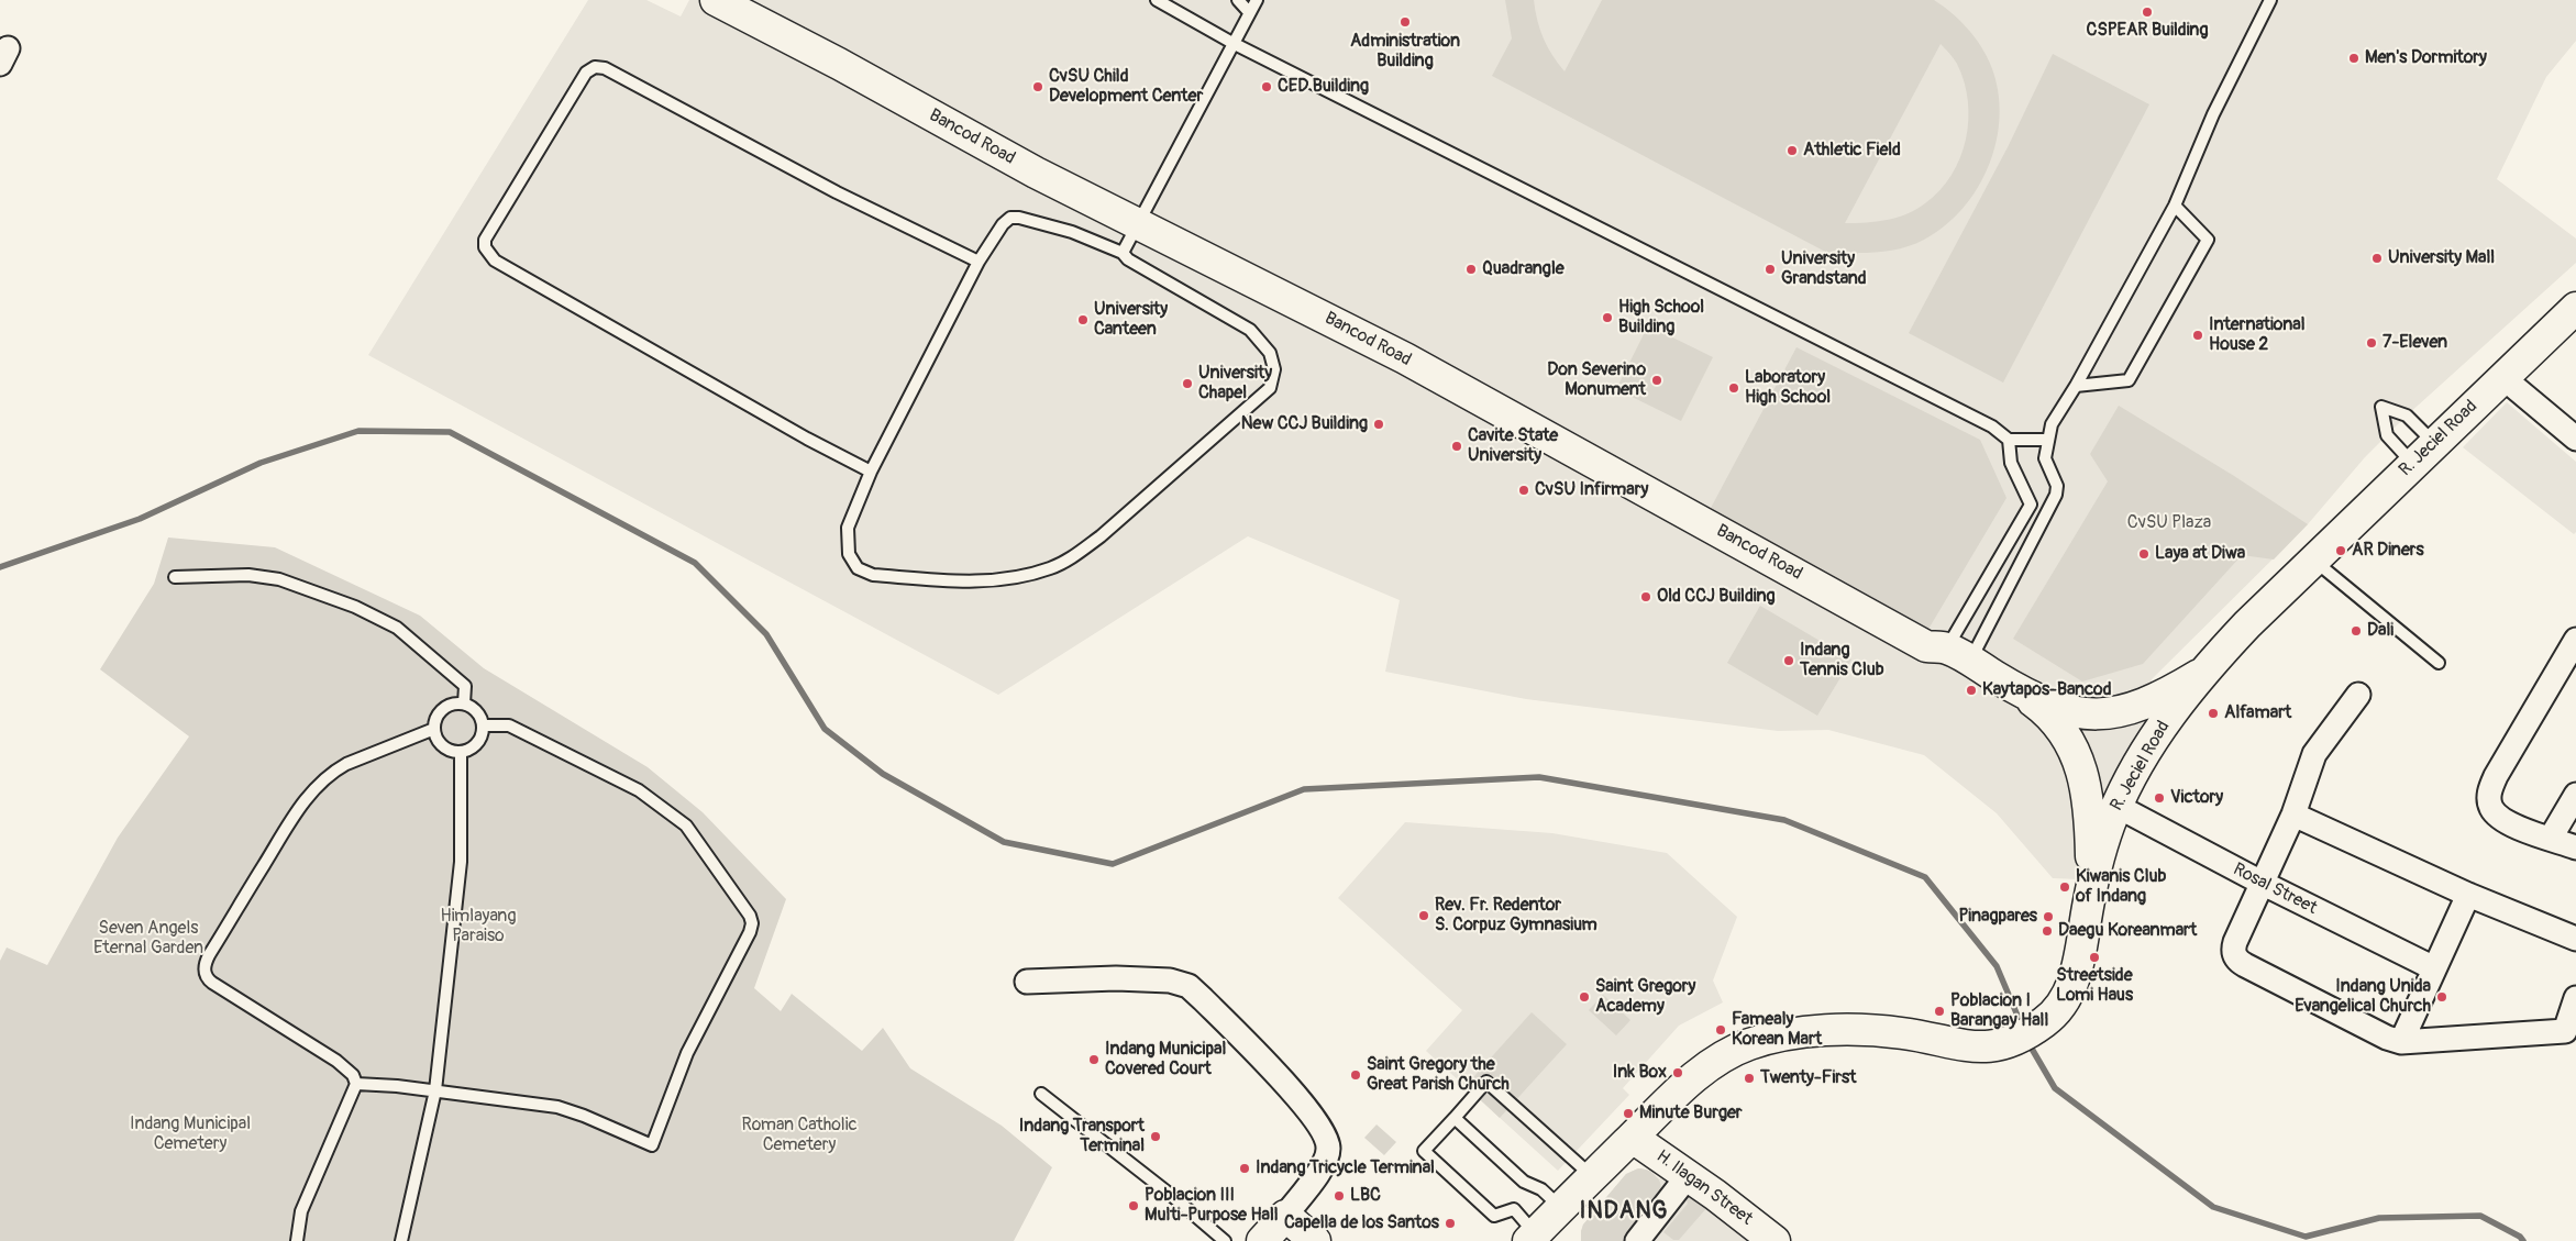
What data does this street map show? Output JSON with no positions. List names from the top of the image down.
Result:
{
  "streets": {
    "street": [
      "Bancod Road",
      "R. Jeciel Road",
      "Rosal Street",
      "H. Ilagan Street"
    ]
  },
  "crossings": [
    ["Bancod Road", "R. Jeciel Road"],
    ["R. Jeciel Road", "Rosal Street"],
    ["R. Jeciel Road", "H. Ilagan Street"]
  ],
  "districts": ["INDANG"],
  "parks": [
    "CvSU Plaza",
    "Himlayang Paraiso",
    "Seven Angels Eternal Garden",
    "Indang Municipal Cemetery",
    "Roman Catholic Cemetery"
  ],
  "places": [
    "CSPEAR Building",
    "Administration Building",
    "Men's Dormitory",
    "CvSU Child Development Center",
    "CED Building",
    "Athletic Field",
    "University Mall",
    "Quadrangle",
    "University Grandstand",
    "High School Building",
    "University Canteen",
    "International House 2",
    "7-Eleven",
    "Don Severino Monument",
    "University Chapel",
    "Laboratory High School",
    "New CCJ Building",
    "Cavite State University",
    "CvSU Infirmary",
    "AR Diners",
    "Laya at Diwa",
    "Old CCJ Building",
    "Dali",
    "Indang Tennis Club",
    "Kaytapos-Bancod",
    "Alfamart",
    "Victory",
    "Kiwanis Club of Indang",
    "Rev. Fr. Redentor S. Corpuz Gymnasium",
    "Pinagpares",
    "Daegu Koreanmart",
    "Streetside Lomi Haus",
    "Saint Gregory Academy",
    "Indang Unida Evangelical Church",
    "Poblacion I Barangay Hall",
    "Famealy Korean Mart",
    "Indang Municipal Covered Court",
    "Ink Box",
    "Saint Gregory the Great Parish Church",
    "Twenty-First",
    "Minute Burger",
    "Indang Transport Terminal",
    "Indang Tricycle Terminal",
    "LBC",
    "Poblacion III Multi-Purpose Hall",
    "Capella de los Santos"
  ]
}
